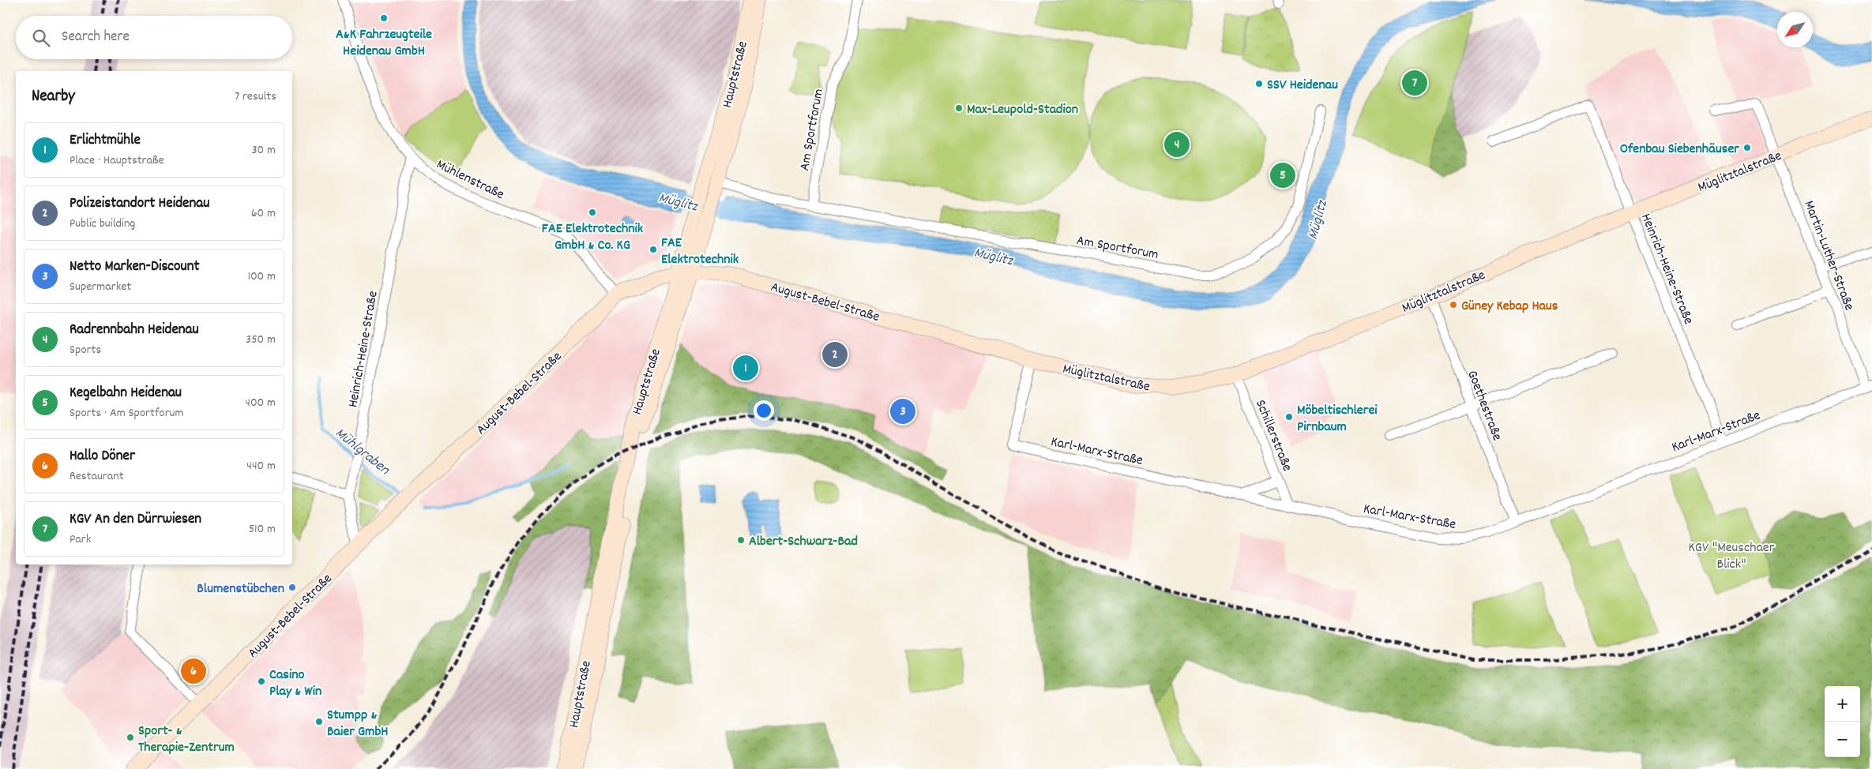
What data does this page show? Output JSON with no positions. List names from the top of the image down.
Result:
{
  "streets": {
    "main road": ["Hauptstraße", "Müglitztalstraße", "August-Bebel-Straße"],
    "street": [
      "Am Sportforum",
      "Mühlenstraße",
      "Martin-Luther-Straße",
      "Heinrich-Heine-Straße",
      "Goethestraße",
      "Karl-Marx-Straße",
      "Schillerstraße"
    ]
  },
  "crossings": [
    ["Hauptstraße", "Am Sportforum"],
    ["Hauptstraße", "August-Bebel-Straße"],
    ["Müglitztalstraße", "Martin-Luther-Straße"],
    ["Müglitztalstraße", "Heinrich-Heine-Straße"],
    ["Müglitztalstraße", "August-Bebel-Straße"],
    ["Müglitztalstraße", "Goethestraße"],
    ["Müglitztalstraße", "Karl-Marx-Straße"],
    ["Müglitztalstraße", "Schillerstraße"],
    ["Mühlenstraße", "Heinrich-Heine-Straße"],
    ["Mühlenstraße", "August-Bebel-Straße"],
    ["Martin-Luther-Straße", "Karl-Marx-Straße"],
    ["Heinrich-Heine-Straße", "August-Bebel-Straße"],
    ["Heinrich-Heine-Straße", "Karl-Marx-Straße"],
    ["Goethestraße", "Karl-Marx-Straße"],
    ["Karl-Marx-Straße", "Schillerstraße"]
  ],
  "water": ["Müglitz", "Mühlgraben"],
  "parks": ["KGV \"Meuschaer Blick\""],
  "places": [
    "A&K Fahrzeugteile Heidenau GmbH",
    "SSV Heidenau",
    "Max-Leupold-Stadion",
    "Ofenbau Siebenhäuser",
    "FAE Elektrotechnik GmbH & Co. KG",
    "FAE Elektrotechnik",
    "Güney Kebap Haus",
    "Möbeltischlerei Pirnbaum",
    "Albert-Schwarz-Bad",
    "Blumenstübchen",
    "Casino Play & Win",
    "Stumpp & Baier GmbH",
    "Sport- & Therapie-Zentrum"
  ],
  "north": "bottom left",
  "page": {
    "search": "Search here",
    "pins": [
      "7",
      "4",
      "5",
      "2",
      "1",
      "3",
      "6"
    ],
    "heading": ["Nearby", "7 results"],
    "list": [
      {
        "mark": "1",
        "name": "Erlichtmühle",
        "note": "Place · Hauptstraße",
        "value": "30 m"
      },
      {
        "mark": "2",
        "name": "Polizeistandort Heidenau",
        "note": "Public building",
        "value": "60 m"
      },
      {
        "mark": "3",
        "name": "Netto Marken-Discount",
        "note": "Supermarket",
        "value": "100 m"
      },
      {
        "mark": "4",
        "name": "Radrennbahn Heidenau",
        "note": "Sports",
        "value": "350 m"
      },
      {
        "mark": "5",
        "name": "Kegelbahn Heidenau",
        "note": "Sports · Am Sportforum",
        "value": "400 m"
      },
      {
        "mark": "6",
        "name": "Hallo Döner",
        "note": "Restaurant",
        "value": "440 m"
      },
      {
        "mark": "7",
        "name": "KGV An den Dürrwiesen",
        "note": "Park",
        "value": "510 m"
      }
    ],
    "map_buttons": ["+", "−"]
  }
}
